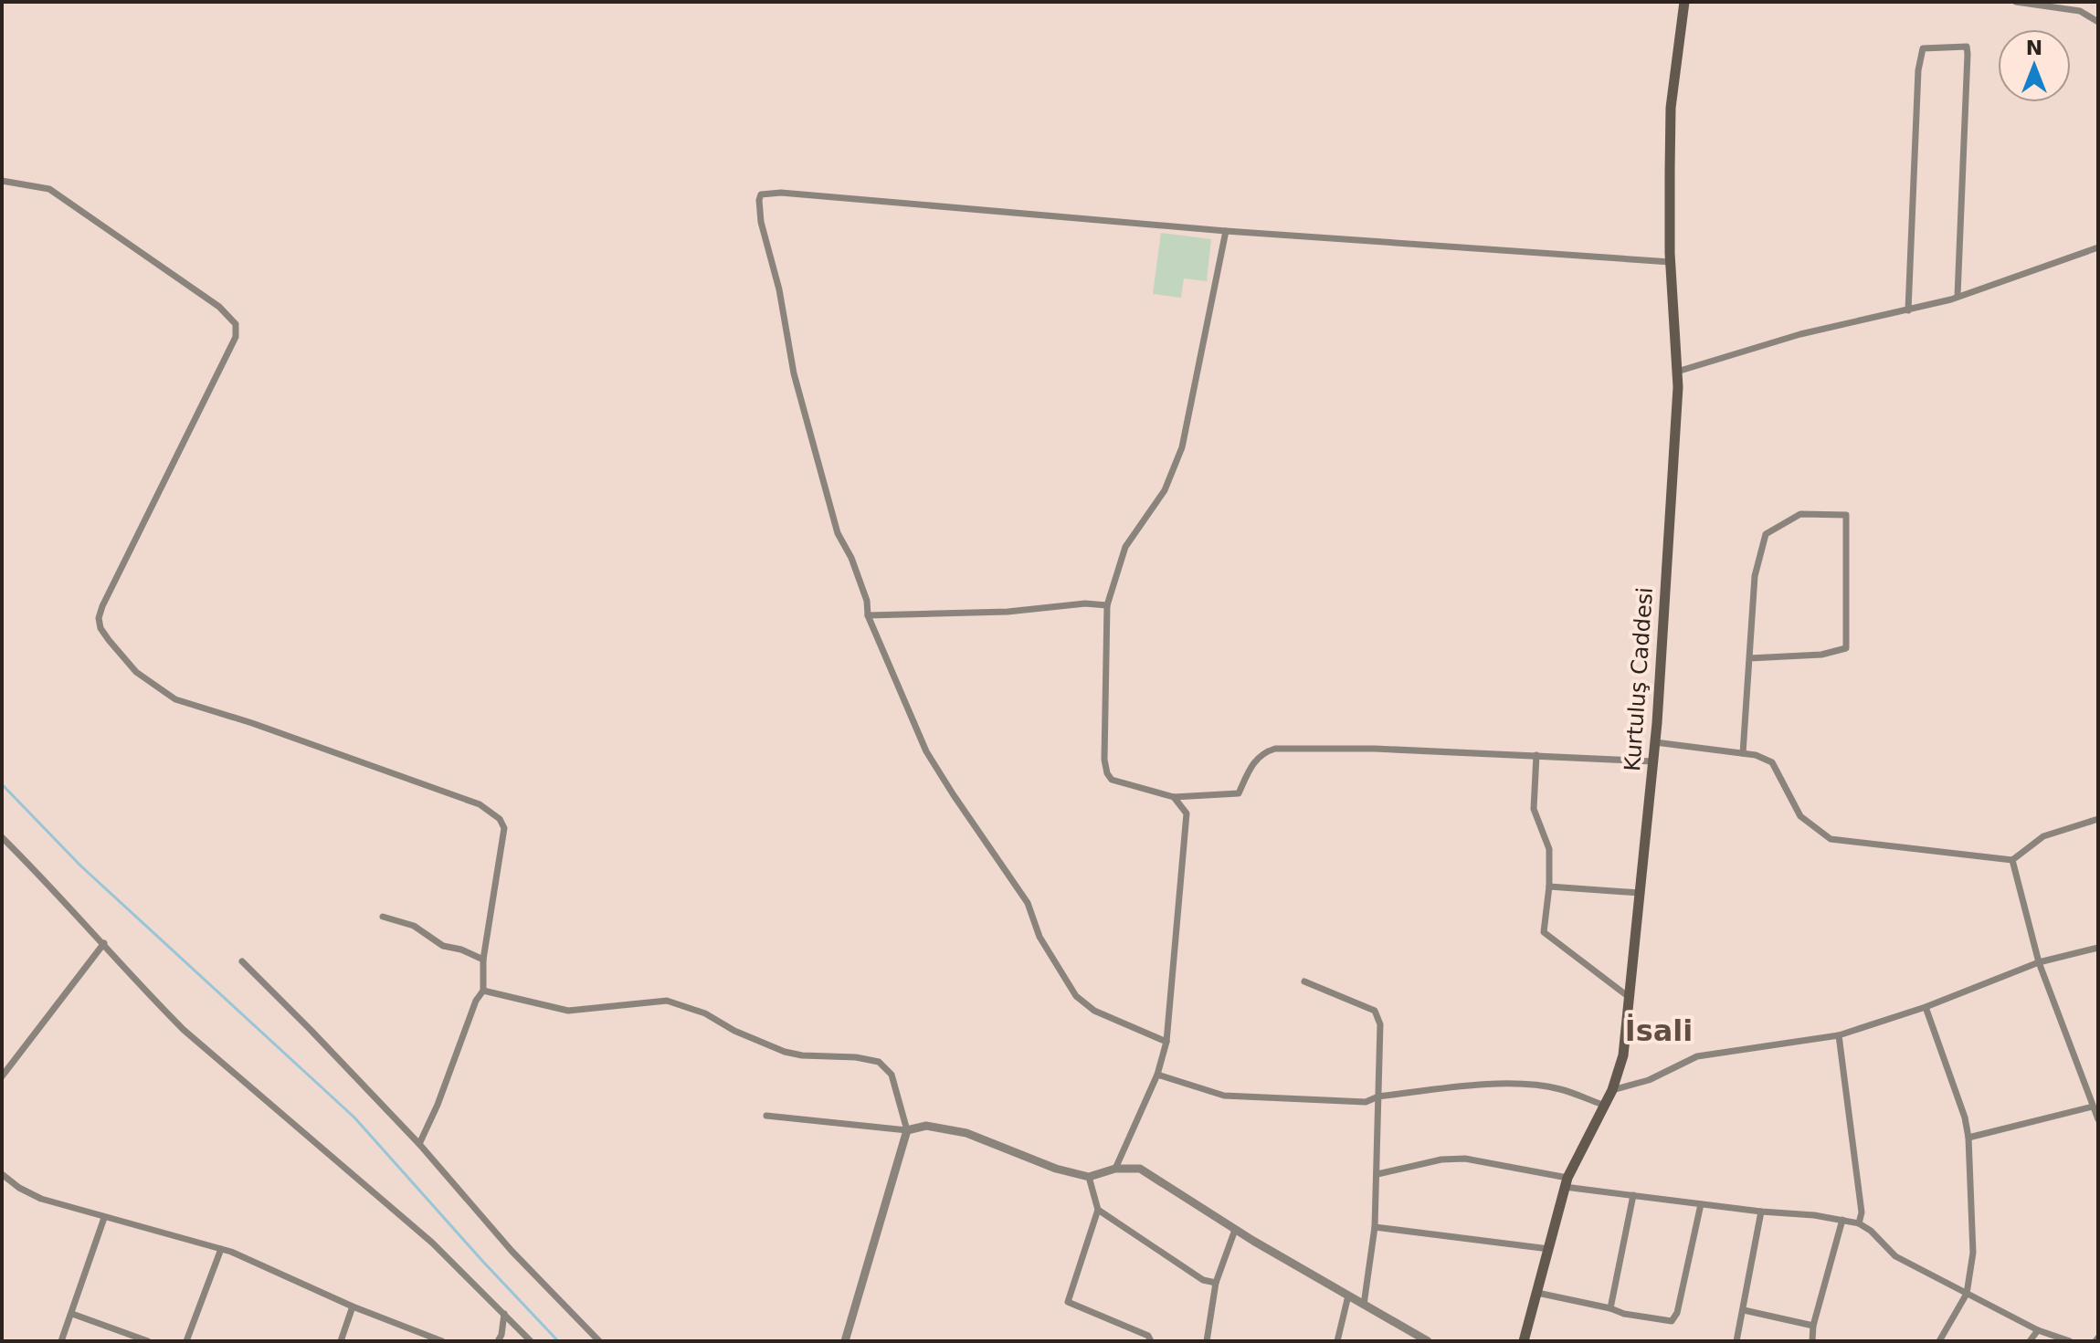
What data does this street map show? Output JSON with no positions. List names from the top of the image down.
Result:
{
  "streets": {
    "main road": ["Kurtuluş Caddesi"]
  },
  "districts": ["İsali"],
  "north": "top"
}
